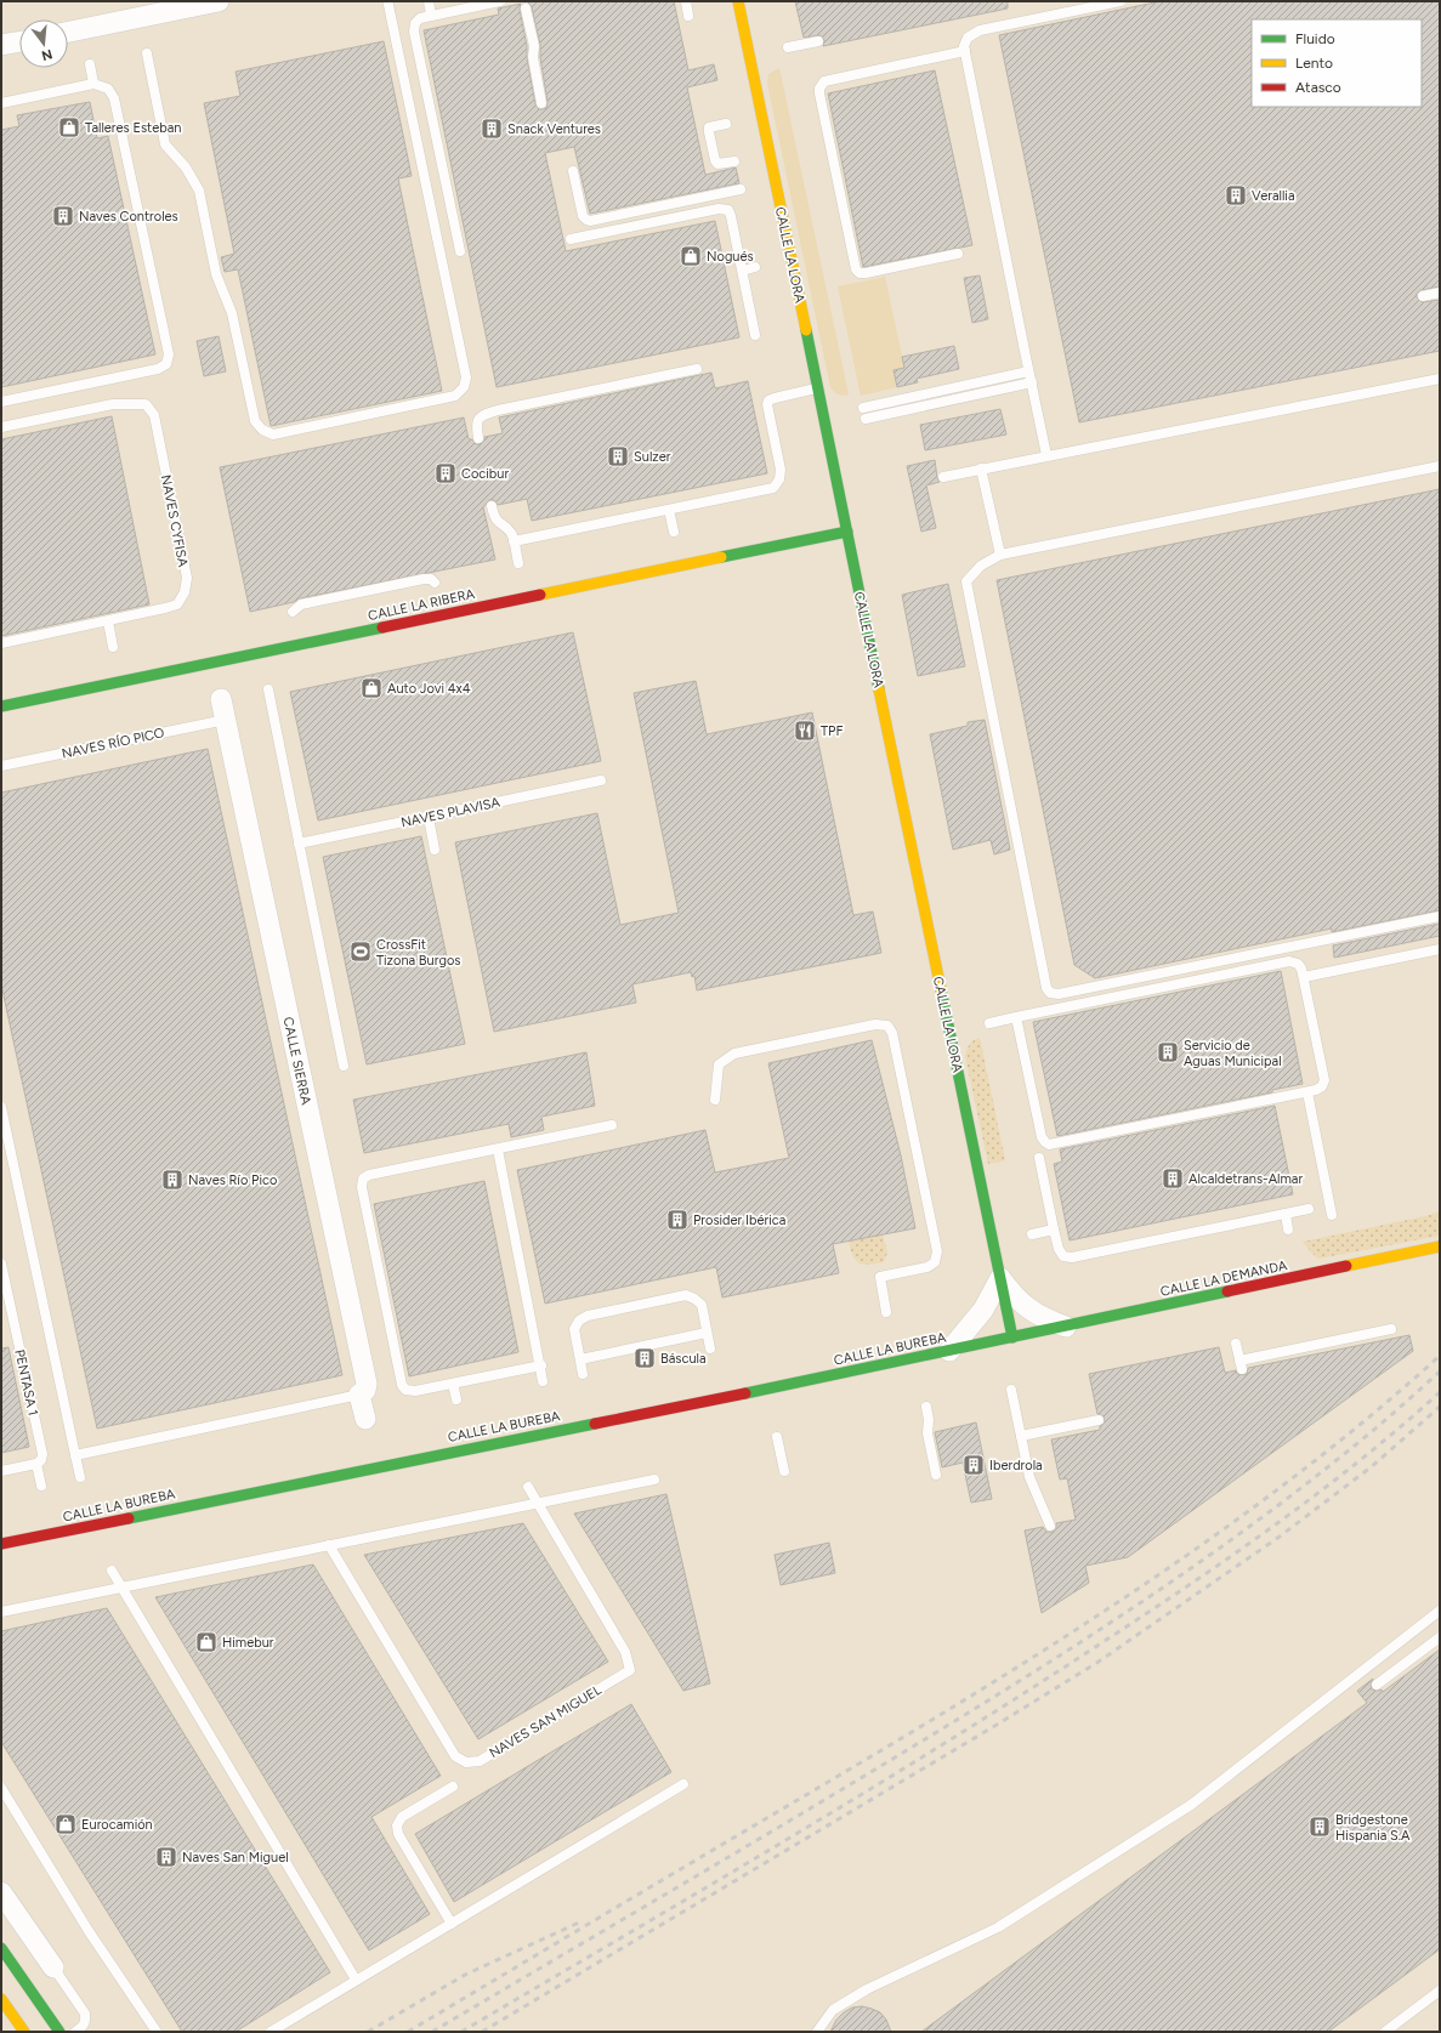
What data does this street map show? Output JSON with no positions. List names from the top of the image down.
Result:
{
  "streets": {
    "street": [
      "CALLE LA LORA",
      "CALLE LA RIBERA",
      "CALLE SIERRA",
      "CALLE LA DEMANDA",
      "CALLE LA BUREBA"
    ],
    "lane": [
      "NAVES CYFISA",
      "NAVES RÍO PICO",
      "NAVES PLAVISA",
      "PENTASA 1",
      "NAVES SAN MIGUEL"
    ]
  },
  "crossings": [
    ["CALLE LA LORA", "CALLE LA RIBERA"],
    ["CALLE LA LORA", "CALLE LA DEMANDA"],
    ["CALLE LA LORA", "CALLE LA BUREBA"],
    ["NAVES RÍO PICO", "CALLE SIERRA"],
    ["CALLE LA DEMANDA", "CALLE LA BUREBA"]
  ],
  "places": {
    "shop": [
      "Talleres Esteban",
      "Nogués",
      "Auto Jovi 4x4",
      "Himebur",
      "Eurocamión"
    ],
    "building": [
      "Snack Ventures",
      "Verallia",
      "Naves Controles",
      "Sulzer",
      "Cocibur",
      "Servicio de Aguas Municipal",
      "Alcaldetrans-Almar",
      "Naves Río Pico",
      "Prosider Ibérica",
      "Báscula",
      "Iberdrola",
      "Bridgestone Hispania S.A",
      "Naves San Miguel"
    ],
    "restaurant": ["TPF"],
    "sports": ["CrossFit Tizona Burgos"]
  },
  "legend": ["Fluido", "Lento", "Atasco"],
  "north": "bottom"
}
